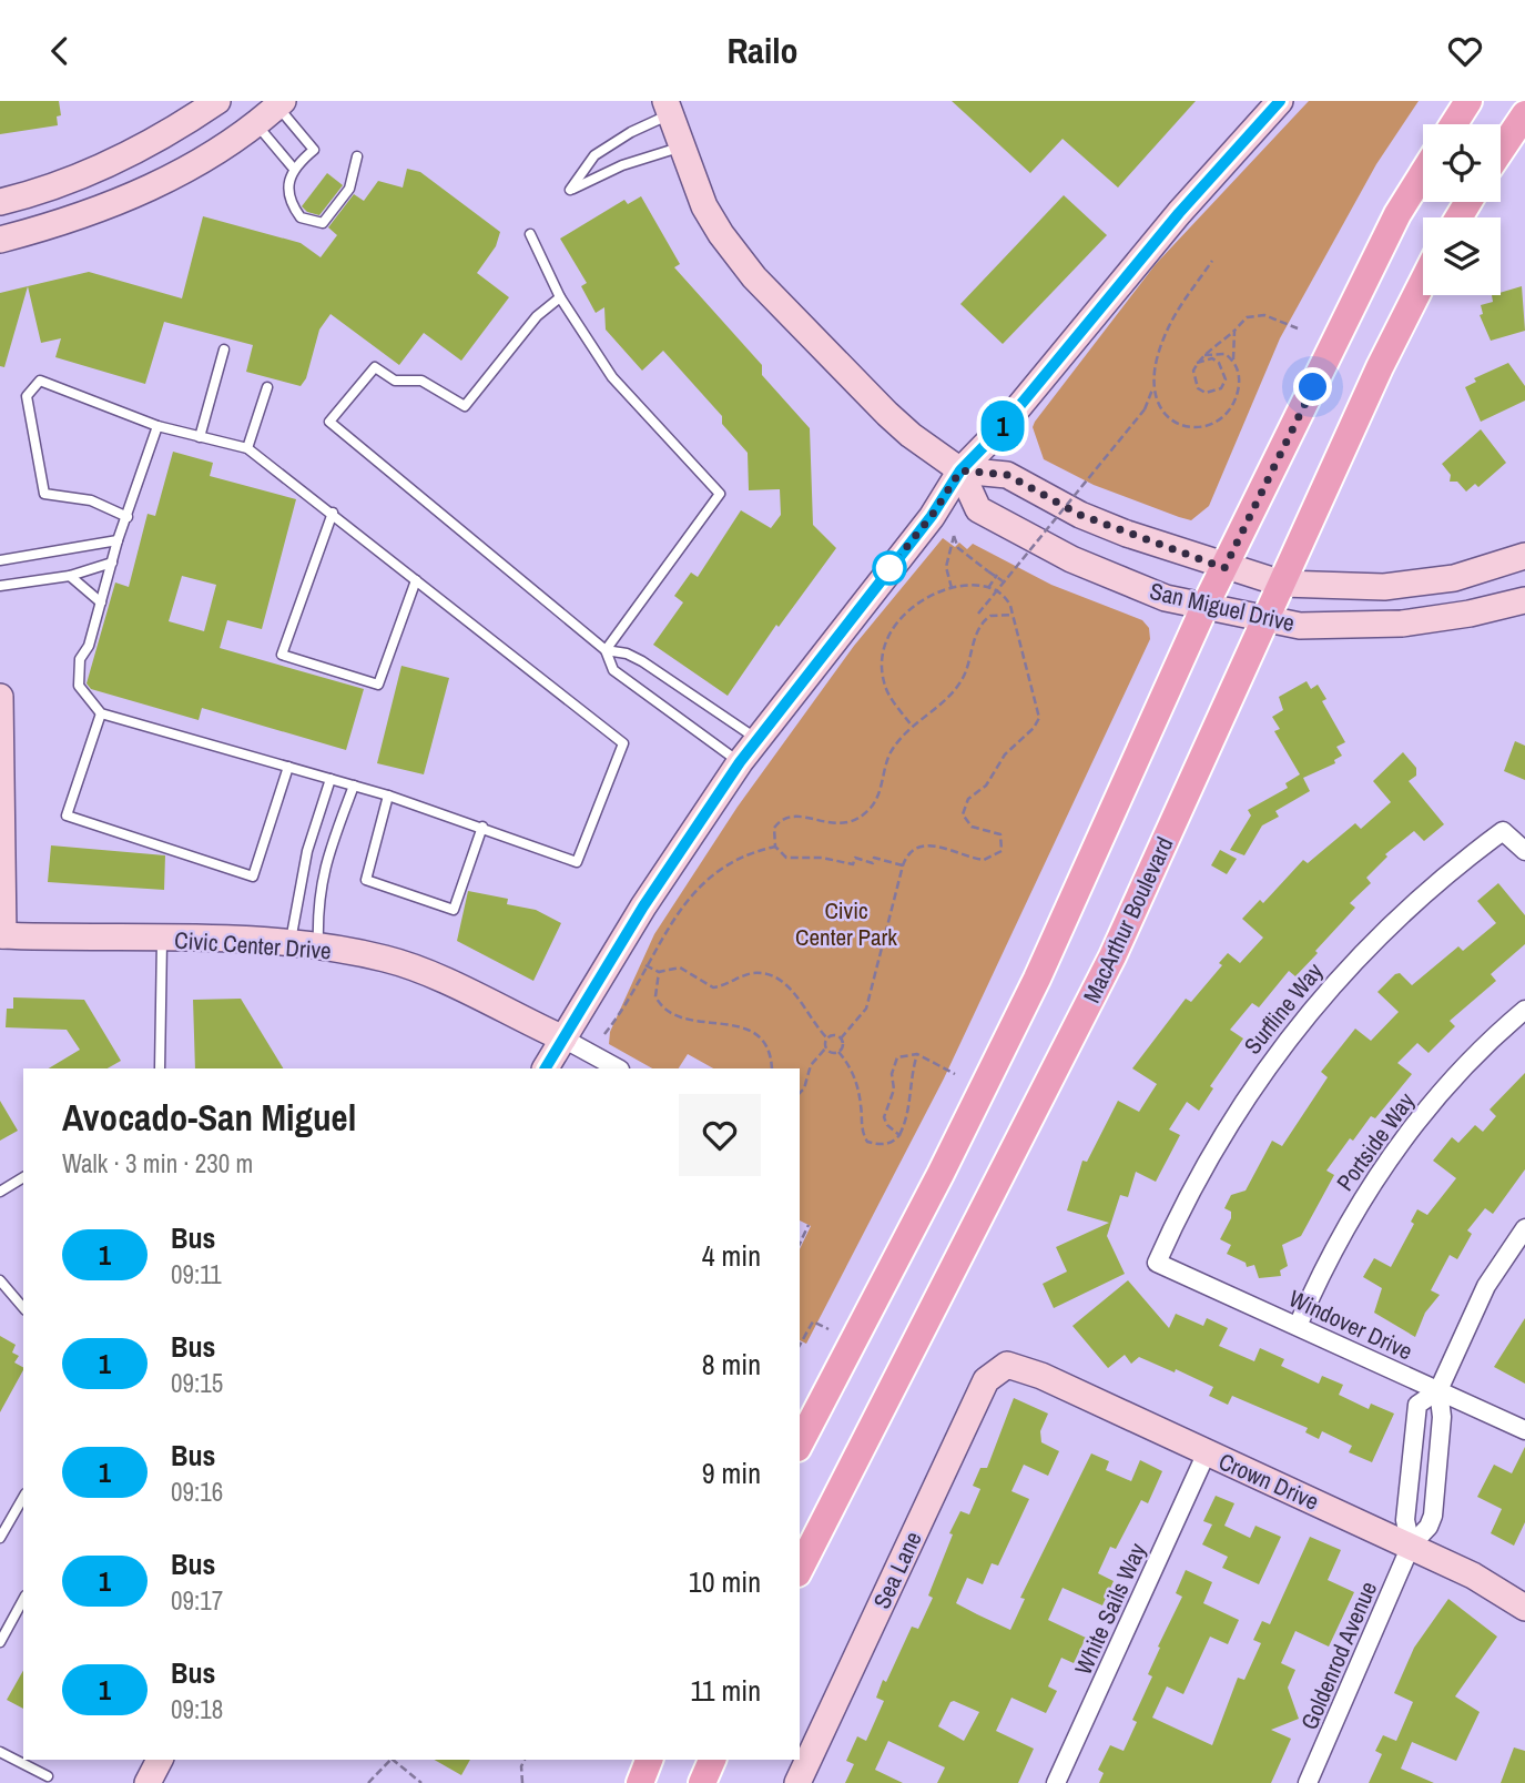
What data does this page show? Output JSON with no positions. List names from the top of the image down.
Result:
{
  "streets": {
    "main road": ["MacArthur Boulevard"],
    "street": [
      "San Miguel Drive",
      "Civic Center Drive",
      "Surfline Way",
      "Portside Way",
      "Windover Drive",
      "Crown Drive",
      "Sea Lane",
      "White Sails Way",
      "Goldenrod Avenue"
    ]
  },
  "crossings": [
    ["San Miguel Drive", "MacArthur Boulevard"],
    ["Surfline Way", "Windover Drive"],
    ["Portside Way", "Windover Drive"],
    ["Windover Drive", "Goldenrod Avenue"],
    ["Crown Drive", "Sea Lane"],
    ["Crown Drive", "White Sails Way"],
    ["Crown Drive", "Goldenrod Avenue"]
  ],
  "parks": ["Civic Center Park"],
  "lines": ["bus line 1"],
  "page": {
    "header": "Railo",
    "on_map": "1",
    "heading": ["Avocado-San Miguel", "Walk · 3 min · 230 m"],
    "list": [
      {
        "mark": "1",
        "name": "Bus",
        "note": "09:11",
        "value": "4 min"
      },
      {
        "mark": "1",
        "name": "Bus",
        "note": "09:15",
        "value": "8 min"
      },
      {
        "mark": "1",
        "name": "Bus",
        "note": "09:16",
        "value": "9 min"
      },
      {
        "mark": "1",
        "name": "Bus",
        "note": "09:17",
        "value": "10 min"
      },
      {
        "mark": "1",
        "name": "Bus",
        "note": "09:18",
        "value": "11 min"
      }
    ]
  }
}
